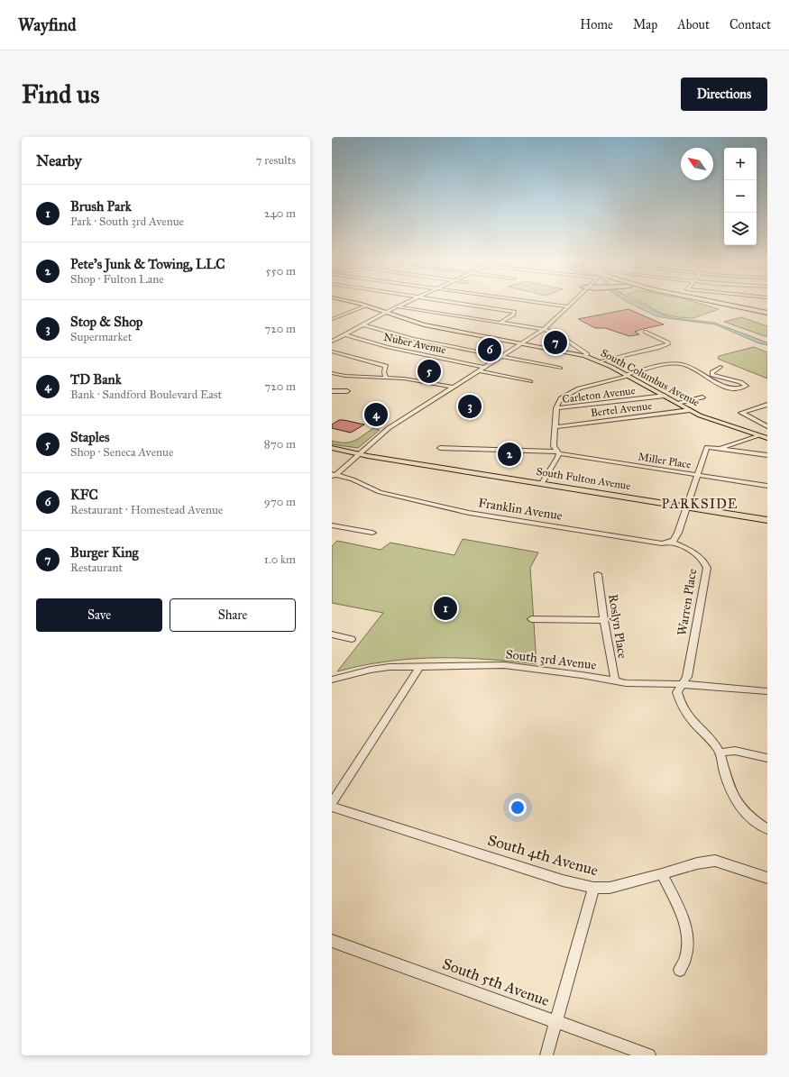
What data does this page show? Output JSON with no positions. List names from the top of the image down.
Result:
{
  "streets": {
    "main road": ["South Columbus Avenue", "South Fulton Avenue"],
    "street": [
      "Nuber Avenue",
      "Carleton Avenue",
      "Bertel Avenue",
      "Miller Place",
      "Franklin Avenue",
      "Warren Place",
      "Roslyn Place",
      "South 3rd Avenue",
      "South 4th Avenue",
      "South 5th Avenue"
    ]
  },
  "crossings": [
    ["South Columbus Avenue", "Carleton Avenue"],
    ["South Columbus Avenue", "Bertel Avenue"],
    ["Franklin Avenue", "Warren Place"],
    ["Warren Place", "South 3rd Avenue"],
    ["Roslyn Place", "South 3rd Avenue"]
  ],
  "districts": ["PARKSIDE"],
  "north": "top left",
  "page": {
    "header": "Wayfind",
    "nav": [
      "Home",
      "Map",
      "About",
      "Contact"
    ],
    "buttons": [
      "Directions",
      ["Save", "Share"]
    ],
    "title": "Find us",
    "heading": ["Nearby", "7 results"],
    "map_buttons": ["+", "−"],
    "list": [
      {
        "mark": "1",
        "name": "Brush Park",
        "note": "Park · South 3rd Avenue",
        "value": "240 m"
      },
      {
        "mark": "2",
        "name": "Pete's Junk & Towing, LLC",
        "note": "Shop · Fulton Lane",
        "value": "550 m"
      },
      {
        "mark": "3",
        "name": "Stop & Shop",
        "note": "Supermarket",
        "value": "720 m"
      },
      {
        "mark": "4",
        "name": "TD Bank",
        "note": "Bank · Sandford Boulevard East",
        "value": "720 m"
      },
      {
        "mark": "5",
        "name": "Staples",
        "note": "Shop · Seneca Avenue",
        "value": "870 m"
      },
      {
        "mark": "6",
        "name": "KFC",
        "note": "Restaurant · Homestead Avenue",
        "value": "970 m"
      },
      {
        "mark": "7",
        "name": "Burger King",
        "note": "Restaurant",
        "value": "1.0 km"
      }
    ],
    "pins": [
      "7",
      "6",
      "5",
      "3",
      "4",
      "2",
      "1"
    ]
  }
}
